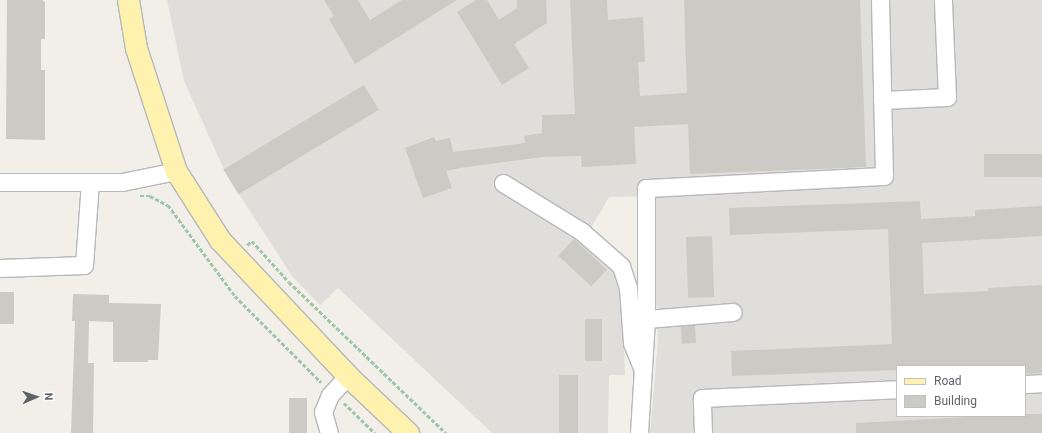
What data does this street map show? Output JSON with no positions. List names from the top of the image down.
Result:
{
  "legend": ["Road", "Building"],
  "north": "right"
}
